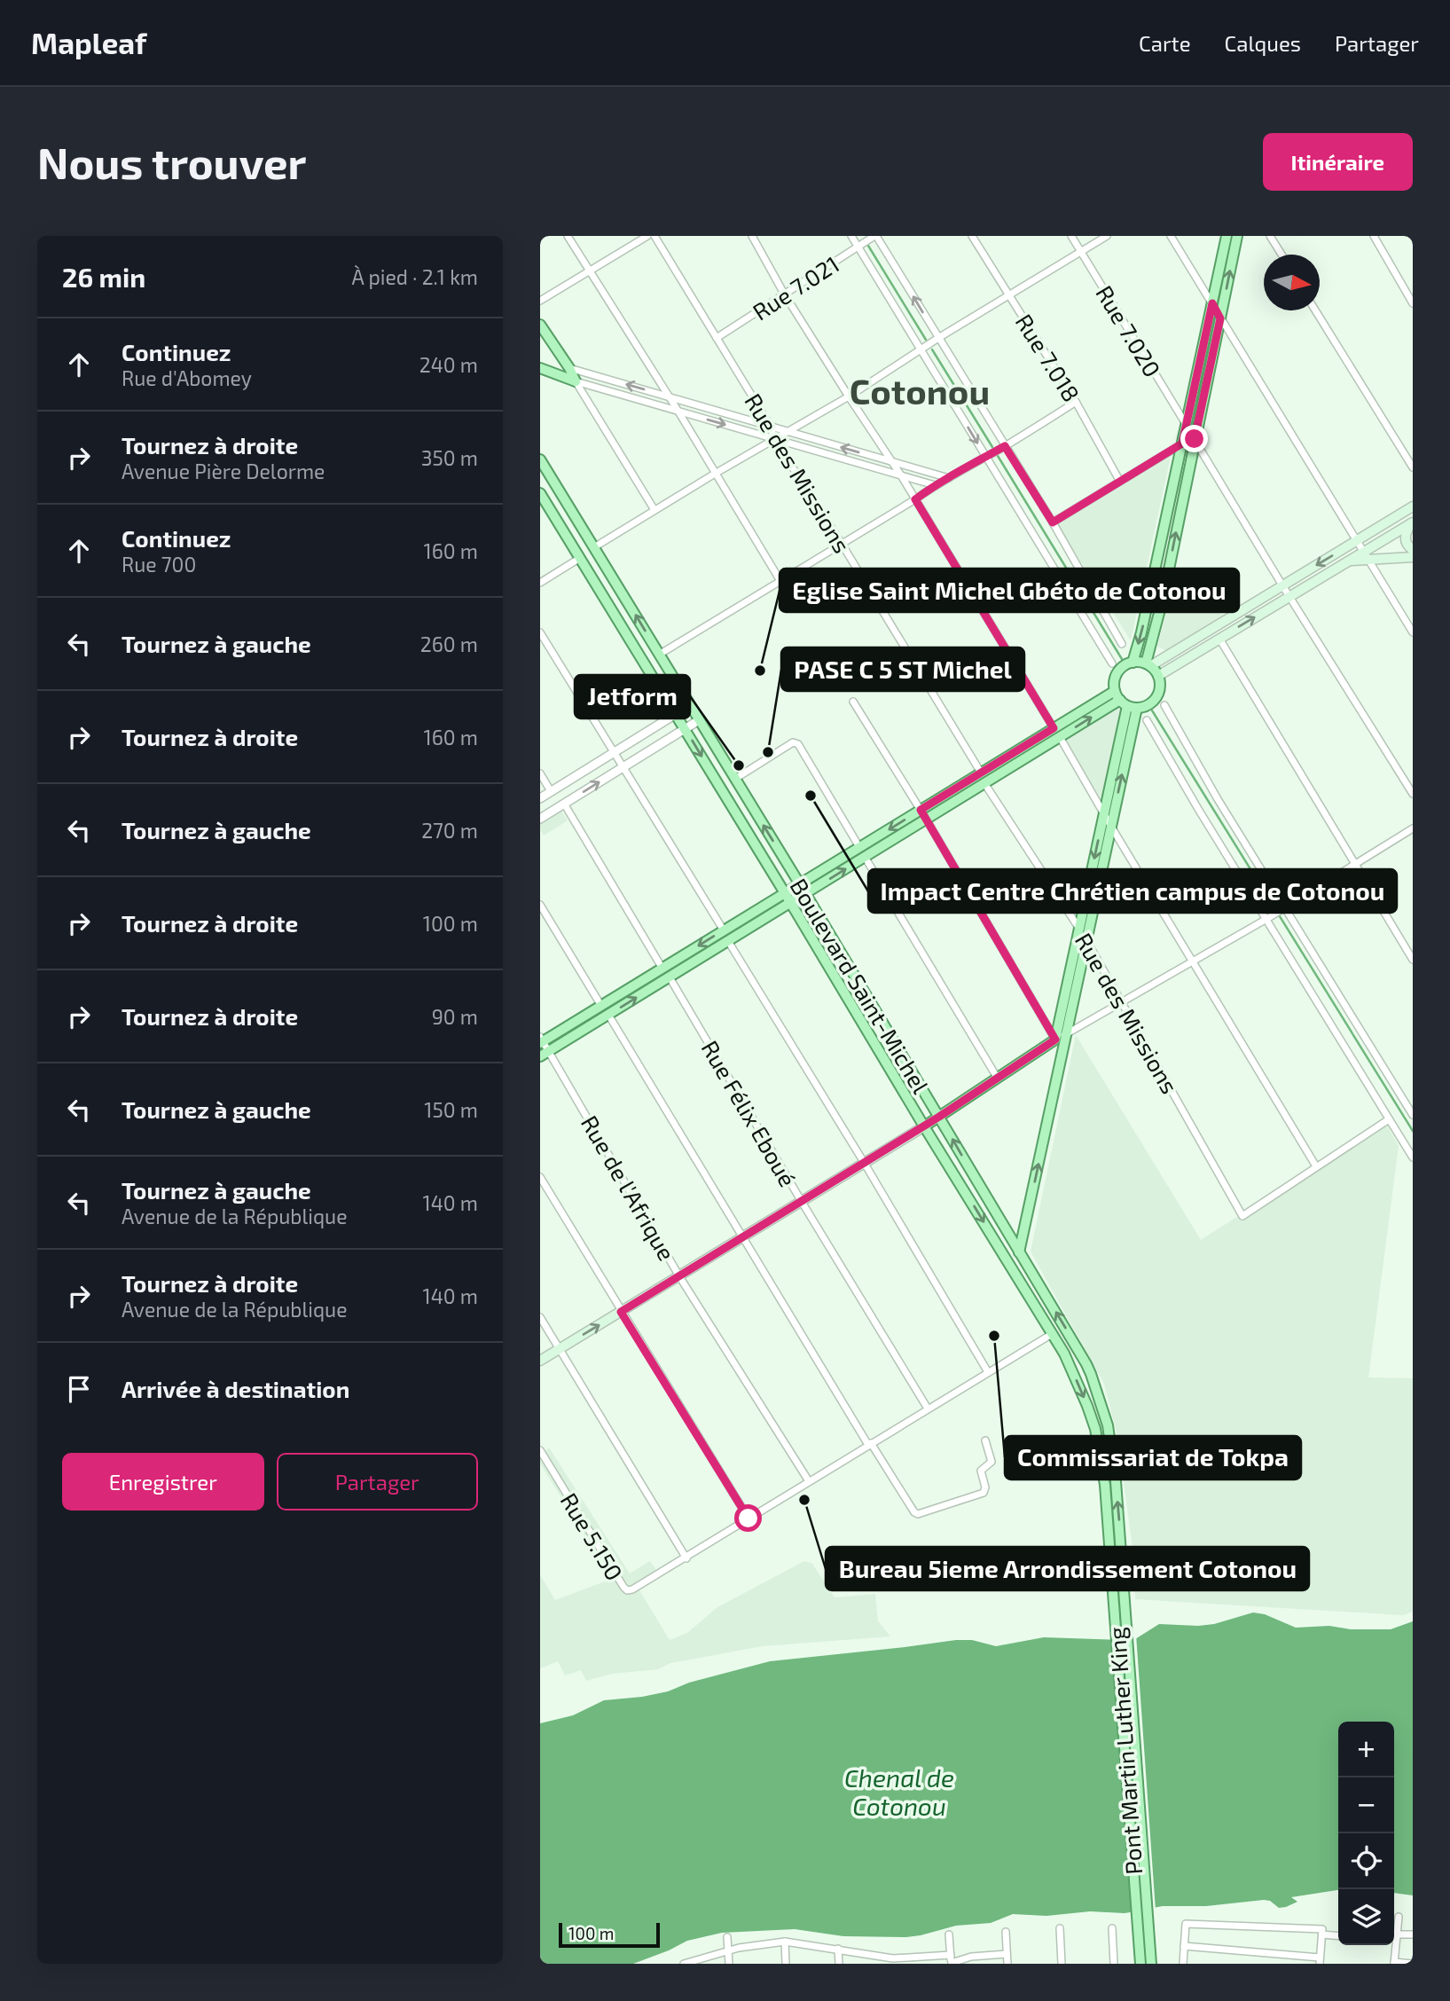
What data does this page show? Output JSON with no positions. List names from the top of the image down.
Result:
{
  "streets": {
    "main road": ["Boulevard Saint-Michel", "Pont Martin Luther King"],
    "street": [
      "Rue 7.021",
      "Rue 7.020",
      "Rue 7.018",
      "Rue des Missions",
      "Rue Félix Eboué",
      "Rue de l'Afrique",
      "Rue 5.150"
    ]
  },
  "crossings": [
    ["Rue 7.021", "Rue des Missions"],
    ["Boulevard Saint-Michel", "Pont Martin Luther King"]
  ],
  "districts": ["Cotonou"],
  "water": ["Chenal de Cotonou"],
  "places": [
    "Eglise Saint Michel Gbéto de Cotonou",
    "PASE C 5 ST Michel",
    "Jetform",
    "Impact Centre Chrétien campus de Cotonou",
    "Commissariat de Tokpa",
    "Bureau 5ieme Arrondissement Cotonou"
  ],
  "scale_bar": "100 m",
  "north": "right",
  "page": {
    "header": "Mapleaf",
    "nav": ["Carte", "Calques", "Partager"],
    "buttons": [
      "Itinéraire",
      ["Enregistrer", "Partager"]
    ],
    "title": "Nous trouver",
    "heading": ["26 min", "À pied · 2.1 km"],
    "list": [
      ["Continuez", "Rue d'Abomey", "240 m"],
      ["Tournez à droite", "Avenue Pière Delorme", "350 m"],
      ["Continuez", "Rue 700", "160 m"],
      ["Tournez à gauche", "260 m"],
      ["Tournez à droite", "160 m"],
      ["Tournez à gauche", "270 m"],
      ["Tournez à droite", "100 m"],
      ["Tournez à droite", "90 m"],
      ["Tournez à gauche", "150 m"],
      ["Tournez à gauche", "Avenue de la République", "140 m"],
      ["Tournez à droite", "Avenue de la République", "140 m"],
      "Arrivée à destination"
    ],
    "map_buttons": ["+", "−"],
    "scale": "100 m"
  }
}
